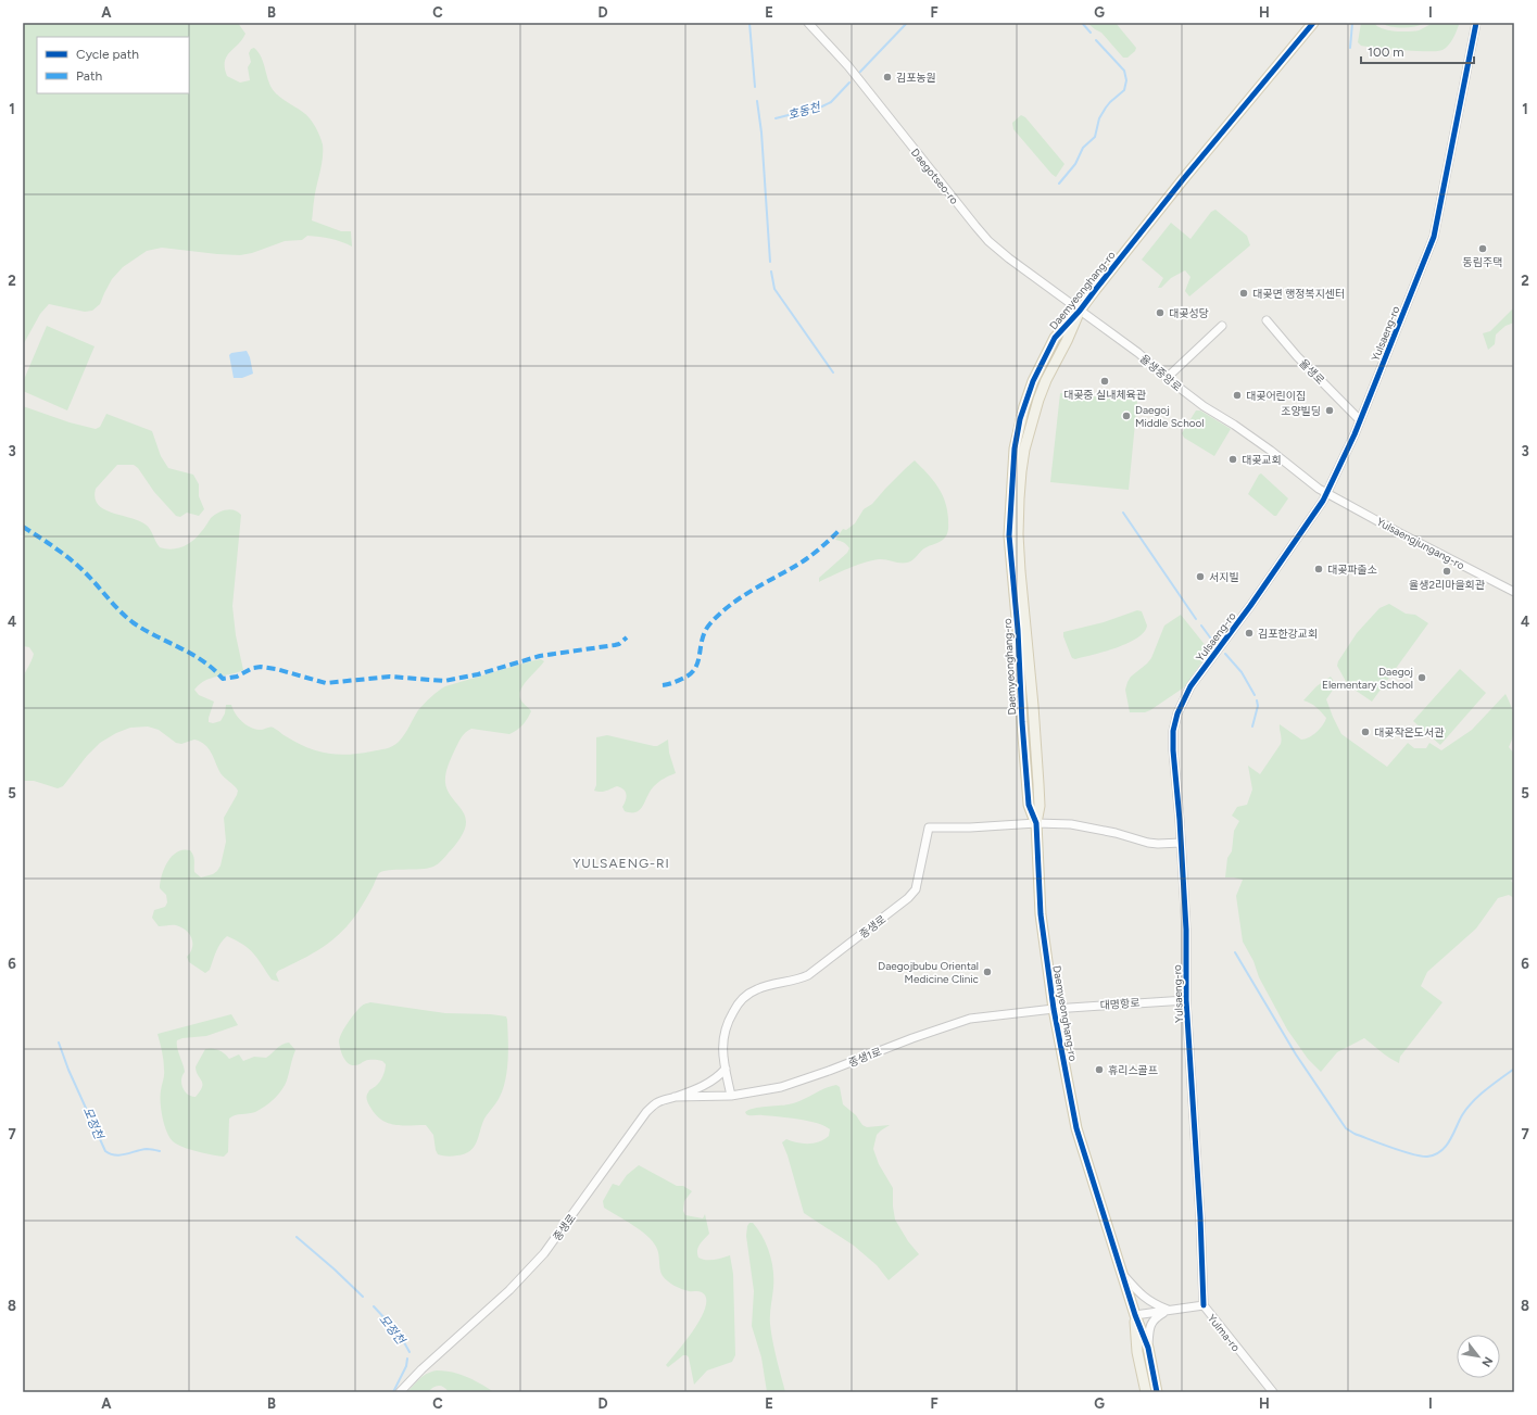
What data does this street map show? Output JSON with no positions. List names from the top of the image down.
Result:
{
  "streets": {
    "main road": ["Daemyeonghang-ro"],
    "street": [
      "Daegotseo-ro",
      "Yulsaeng-ro",
      "율생로",
      "율생중앙로",
      "Yulsaengjungang-ro",
      "종생로",
      "대명항로",
      "종생1로",
      "Yulma-ro"
    ]
  },
  "crossings": [
    ["Daegotseo-ro", "Daemyeonghang-ro"],
    ["Daegotseo-ro", "율생중앙로"],
    ["Daemyeonghang-ro", "율생중앙로"],
    ["Daemyeonghang-ro", "종생로"],
    ["Daemyeonghang-ro", "대명항로"],
    ["Daemyeonghang-ro", "종생1로"],
    ["Daemyeonghang-ro", "Yulma-ro"],
    ["Yulsaeng-ro", "율생로"],
    ["Yulsaeng-ro", "율생중앙로"],
    ["Yulsaeng-ro", "Yulsaengjungang-ro"],
    ["Yulsaeng-ro", "대명항로"],
    ["Yulsaeng-ro", "Yulma-ro"],
    ["율생중앙로", "Yulsaengjungang-ro"],
    ["종생로", "종생1로"],
    ["대명항로", "종생1로"]
  ],
  "districts": ["YULSAENG-RI"],
  "water": ["호동천", "모정천"],
  "places": [
    "김포농원",
    "동림주택",
    "대곶면 행정복지센터",
    "대곶성당",
    "대곶중 실내체육관",
    "대곶어린이집",
    "조양빌딩",
    "Daegoj Middle School",
    "대곶교회",
    "대곶파출소",
    "율생2리마을회관",
    "서지빌",
    "김포한강교회",
    "Daegoj Elementary School",
    "대곶작은도서관",
    "Daegojbubu Oriental Medicine Clinic",
    "휴리스골프"
  ],
  "legend": ["Cycle path", "Path"],
  "scale_bar": "100 m",
  "north": "bottom right",
  "grid": {
    "columns": [
      "A",
      "B",
      "C",
      "D",
      "E",
      "F",
      "G",
      "H",
      "I"
    ],
    "rows": [
      "1",
      "2",
      "3",
      "4",
      "5",
      "6",
      "7",
      "8"
    ]
  }
}
